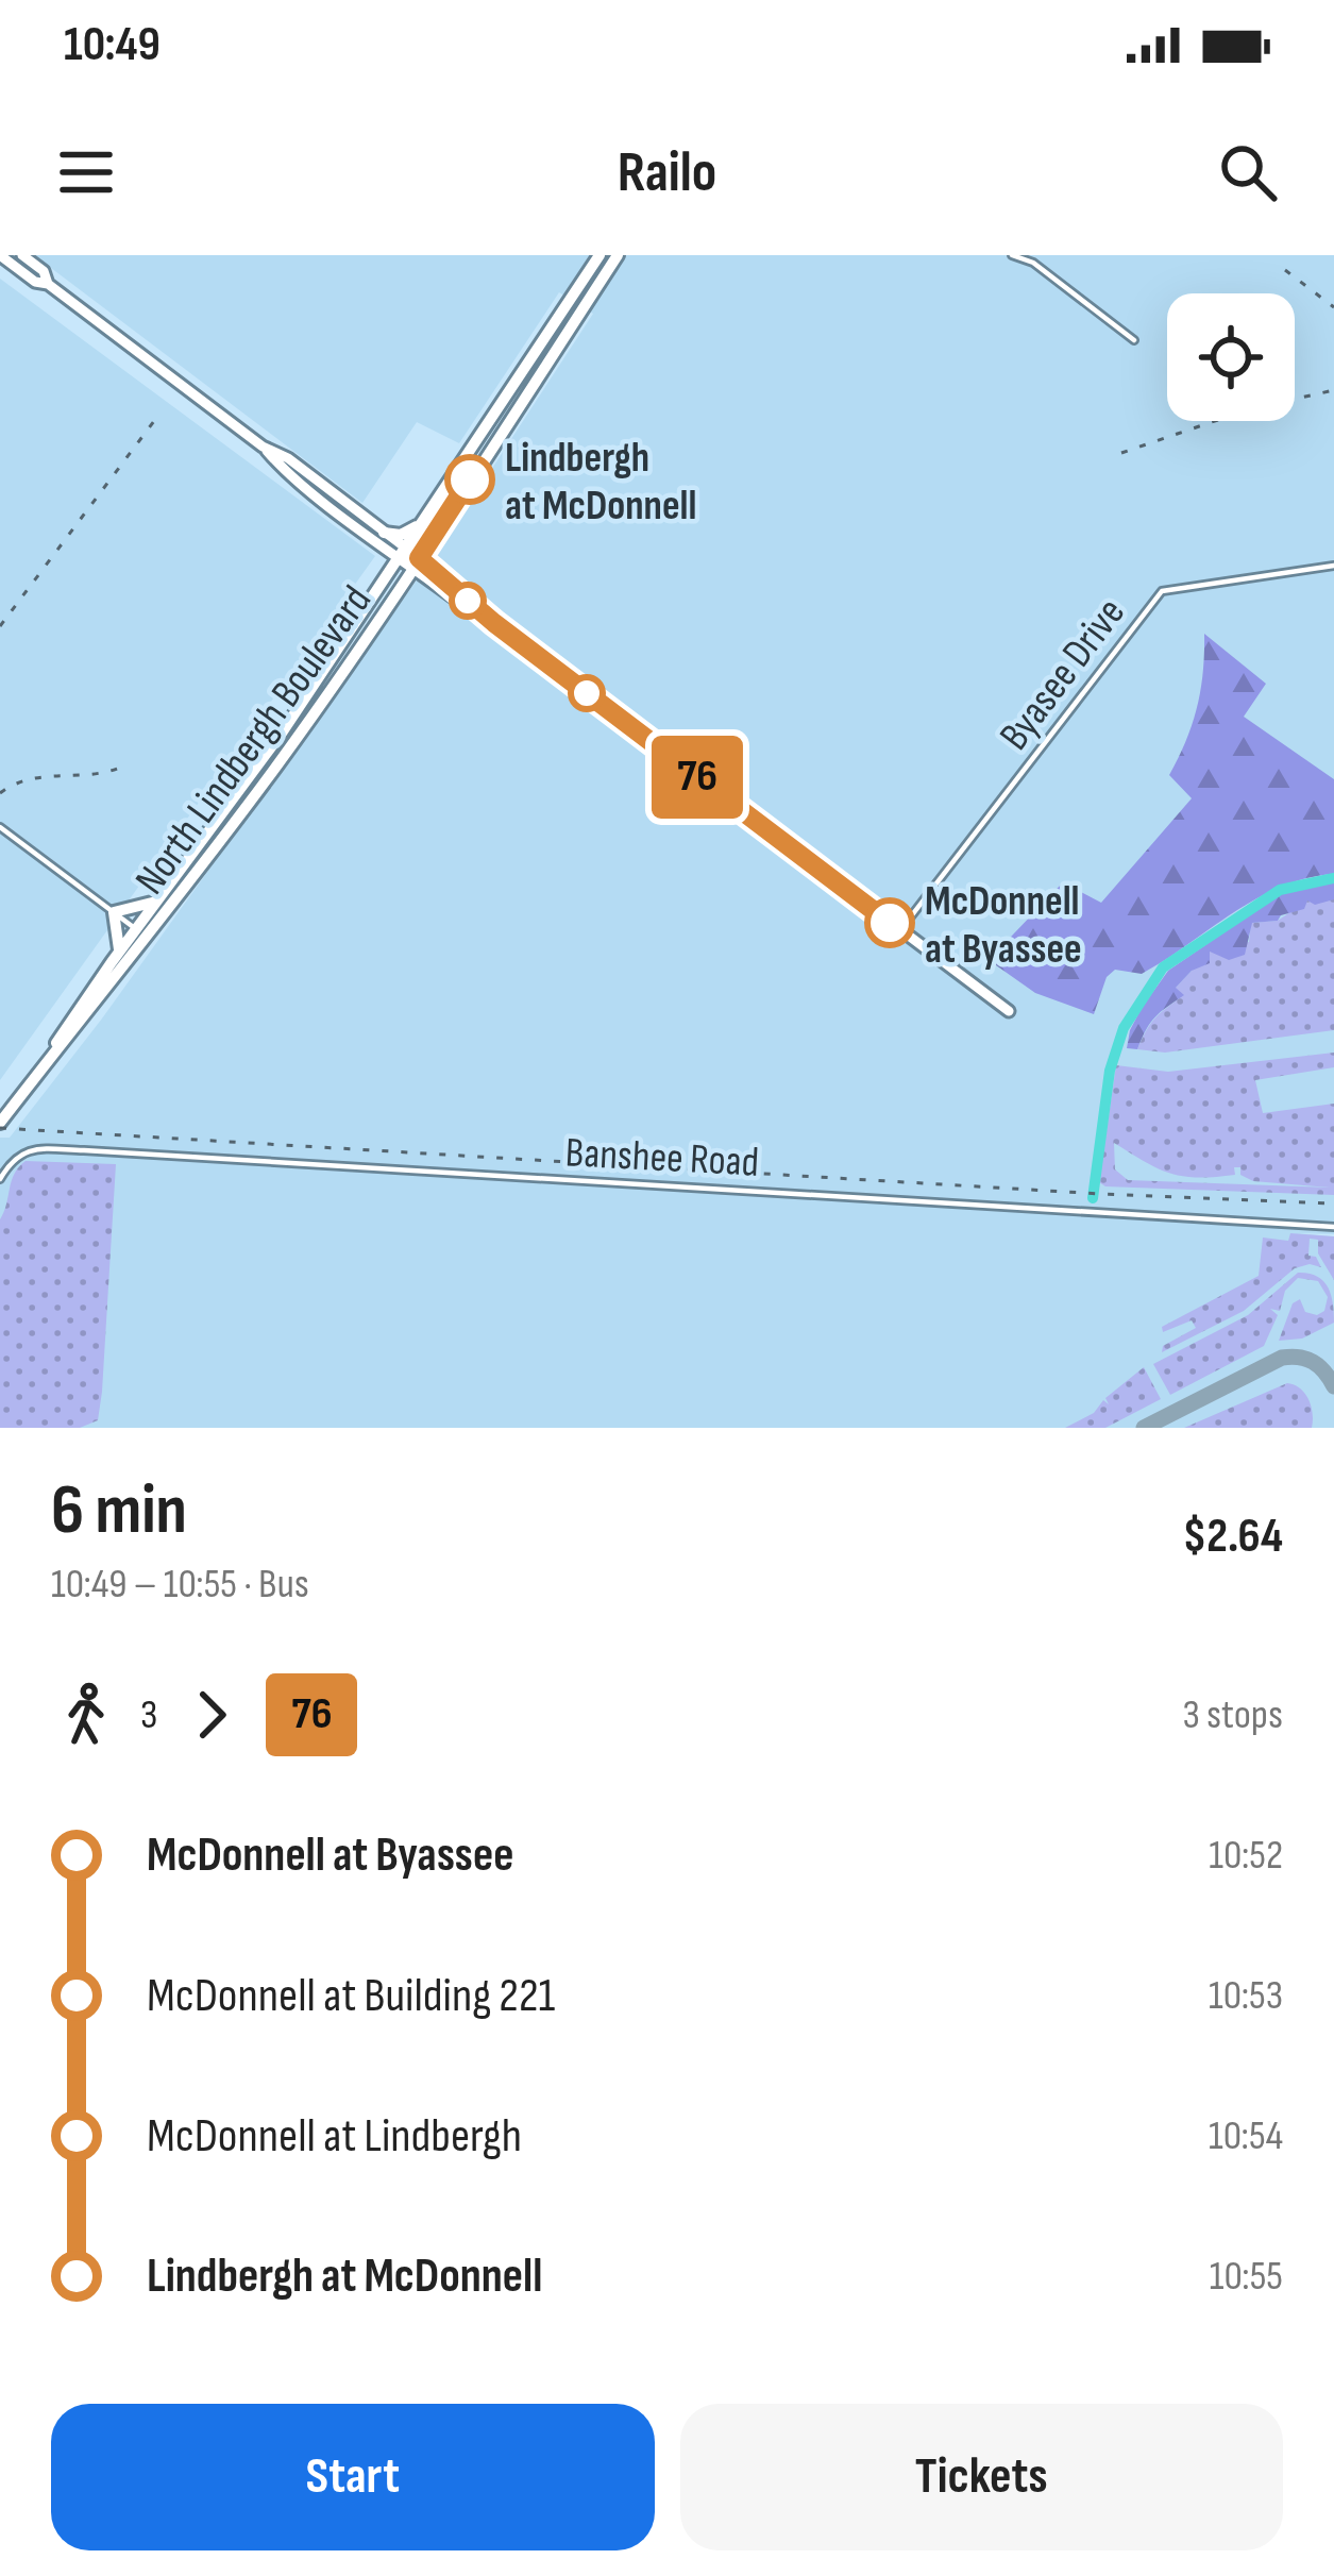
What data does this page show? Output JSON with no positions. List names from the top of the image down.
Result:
{
  "streets": {
    "highway": ["North Lindbergh Boulevard"],
    "street": ["Byasee Drive", "Banshee Road"]
  },
  "places": ["Lindbergh at McDonnell", "McDonnell at Byassee"],
  "lines": ["bus line 76"],
  "page": {
    "status": "10:49",
    "header": "Railo",
    "on_map": "76",
    "heading": ["6 min", "10:49 – 10:55 · Bus", "$2.64"],
    "legs": ["3", "76", "3 stops"],
    "list": [
      {
        "name": "McDonnell at Byassee",
        "value": "10:52"
      },
      {
        "name": "McDonnell at Building 221",
        "value": "10:53"
      },
      {
        "name": "McDonnell at Lindbergh",
        "value": "10:54"
      },
      {
        "name": "Lindbergh at McDonnell",
        "value": "10:55"
      }
    ],
    "buttons": ["Start", "Tickets"]
  }
}
